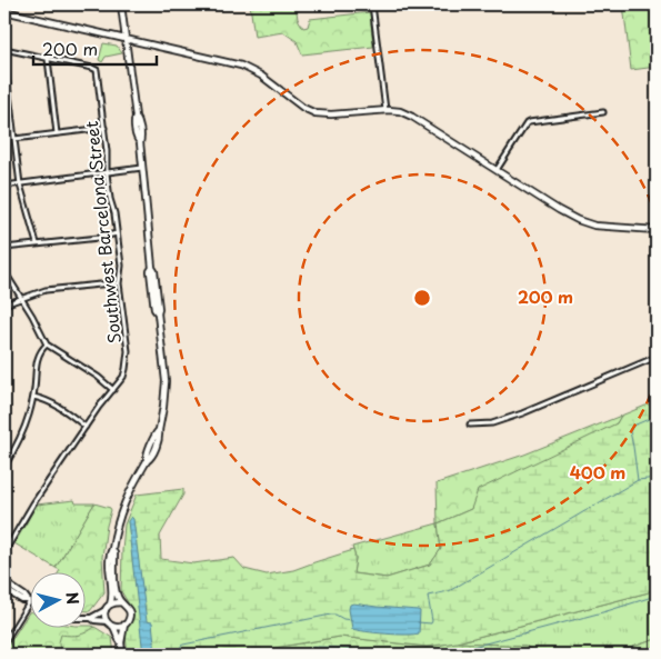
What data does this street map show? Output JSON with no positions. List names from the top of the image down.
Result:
{
  "streets": {
    "street": ["Southwest Barcelona Street"]
  },
  "scale_bar": "200 m",
  "north": "right",
  "rings": ["200 m", "400 m"]
}
